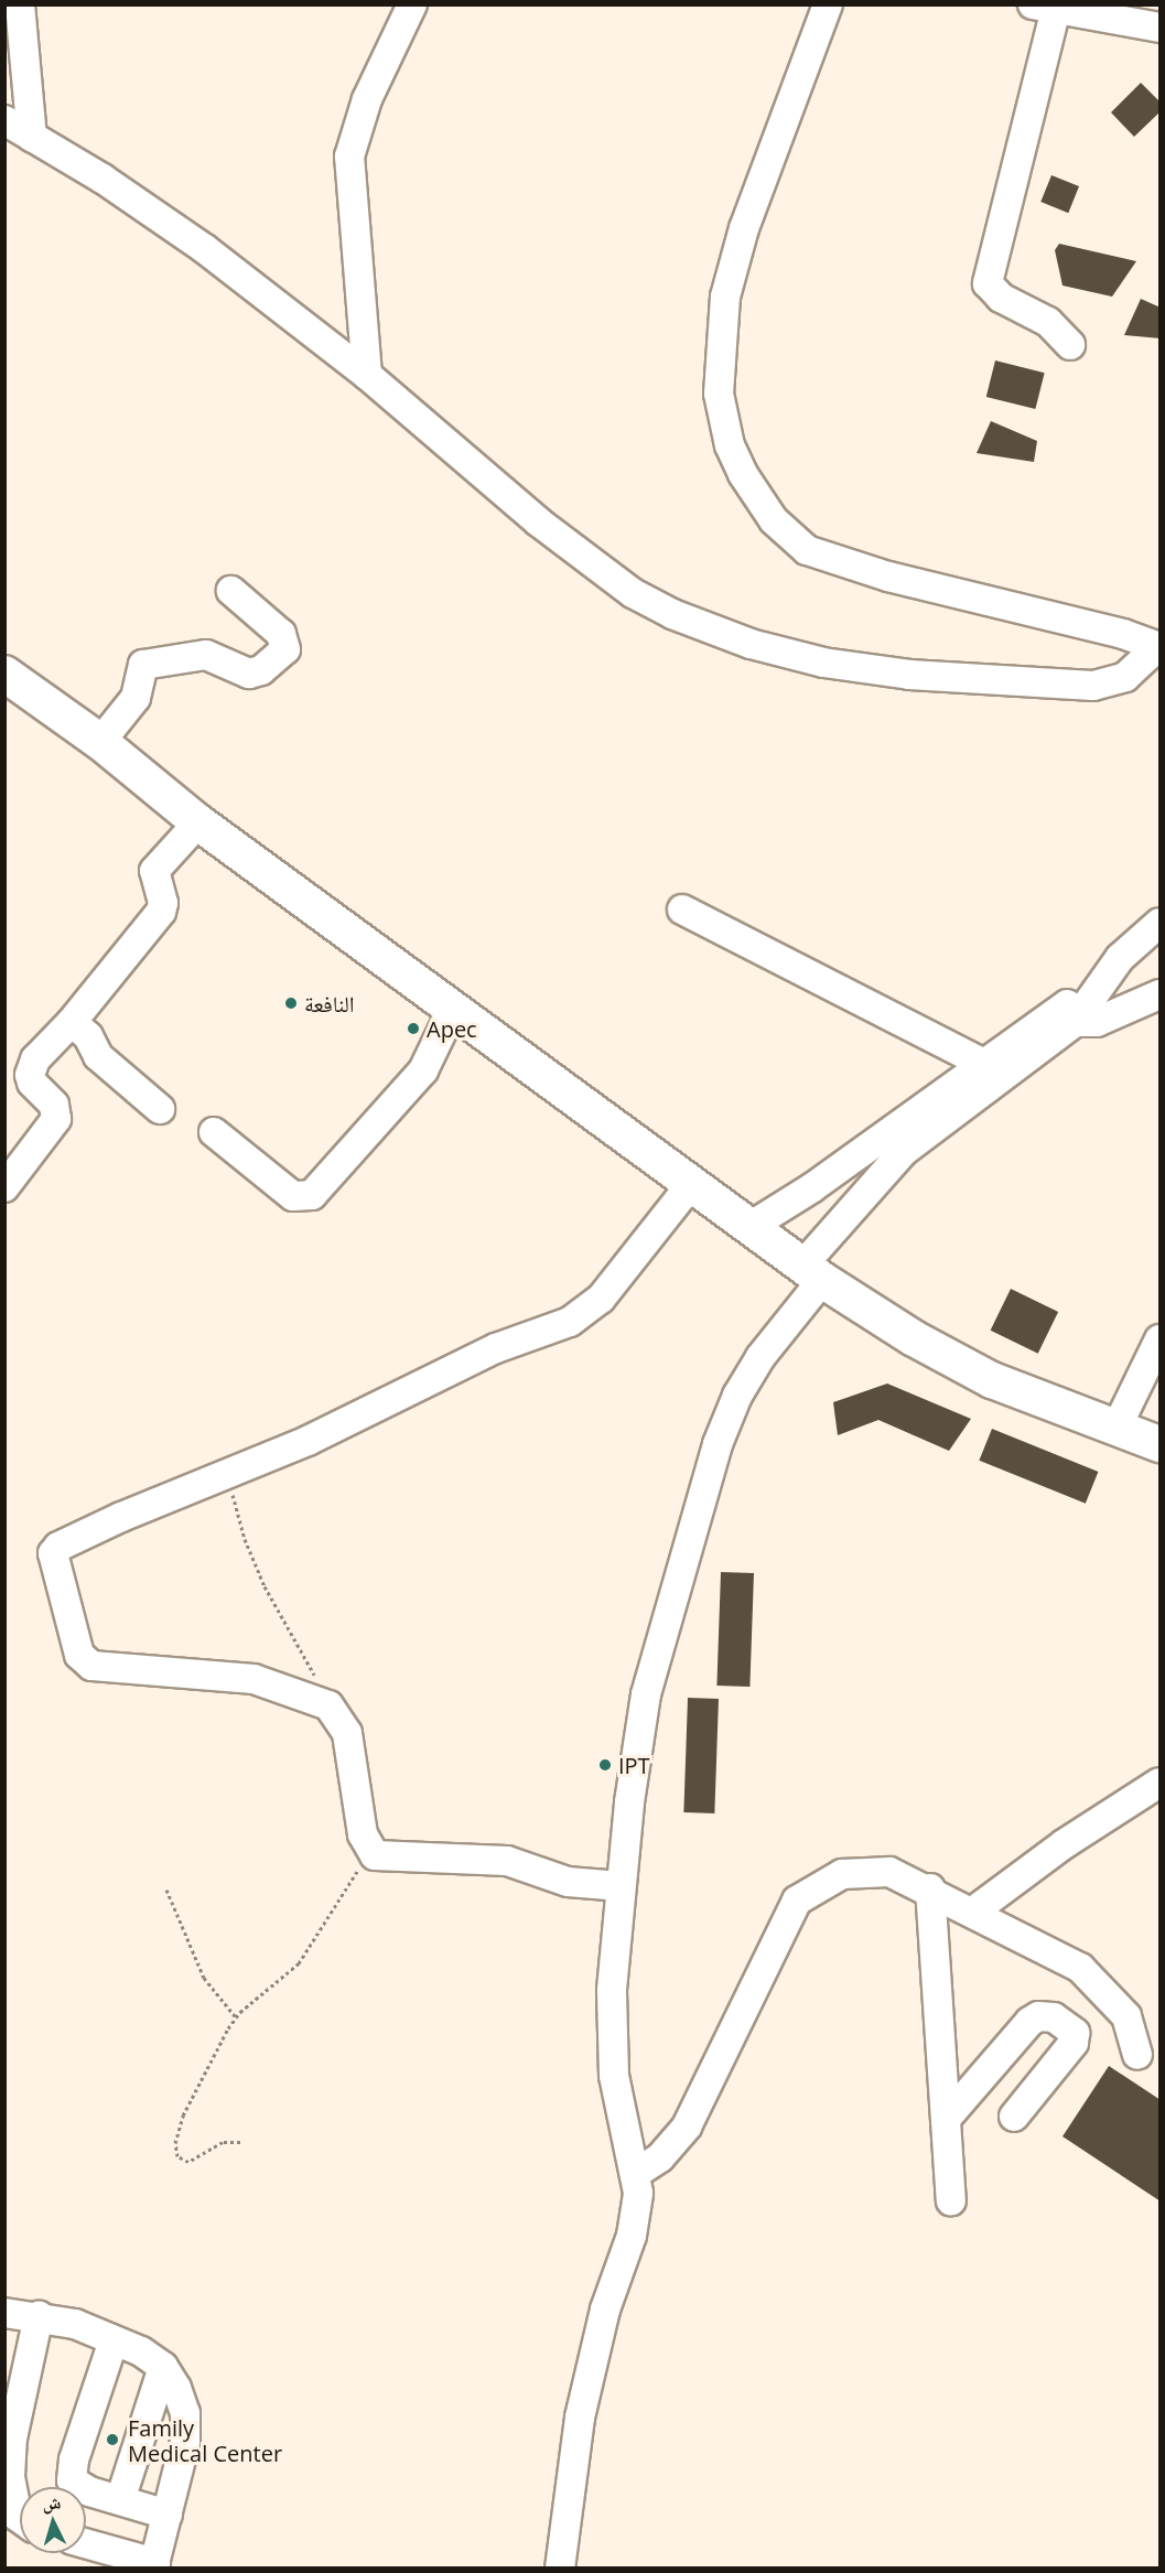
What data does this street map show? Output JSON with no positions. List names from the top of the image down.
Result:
{
  "places": [
    "النافعة",
    "Apec",
    "IPT",
    "Family Medical Center"
  ],
  "north": "top"
}
